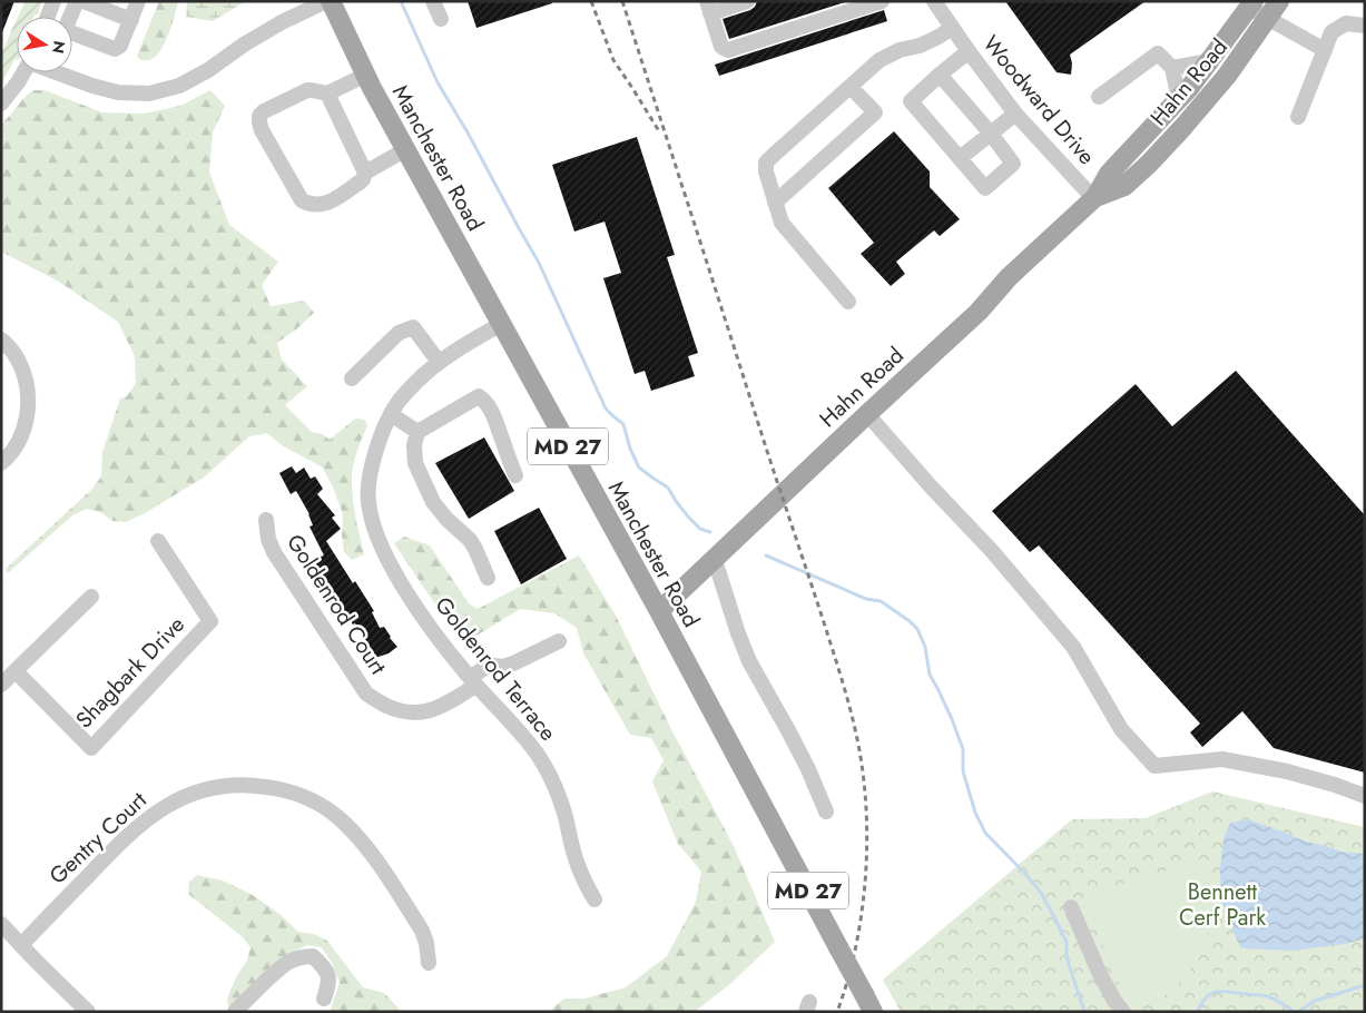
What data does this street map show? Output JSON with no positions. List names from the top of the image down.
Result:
{
  "streets": {
    "main road": ["Hahn Road", "Manchester Road", "MD 27"],
    "street": [
      "Woodward Drive",
      "Goldenrod Court",
      "Goldenrod Terrace",
      "Shagbark Drive",
      "Gentry Court"
    ]
  },
  "crossings": [
    ["Hahn Road", "Woodward Drive"],
    ["Hahn Road", "Manchester Road"],
    ["Manchester Road", "Goldenrod Terrace"],
    ["Goldenrod Court", "Goldenrod Terrace"]
  ],
  "parks": ["Bennett Cerf Park"],
  "north": "right"
}
